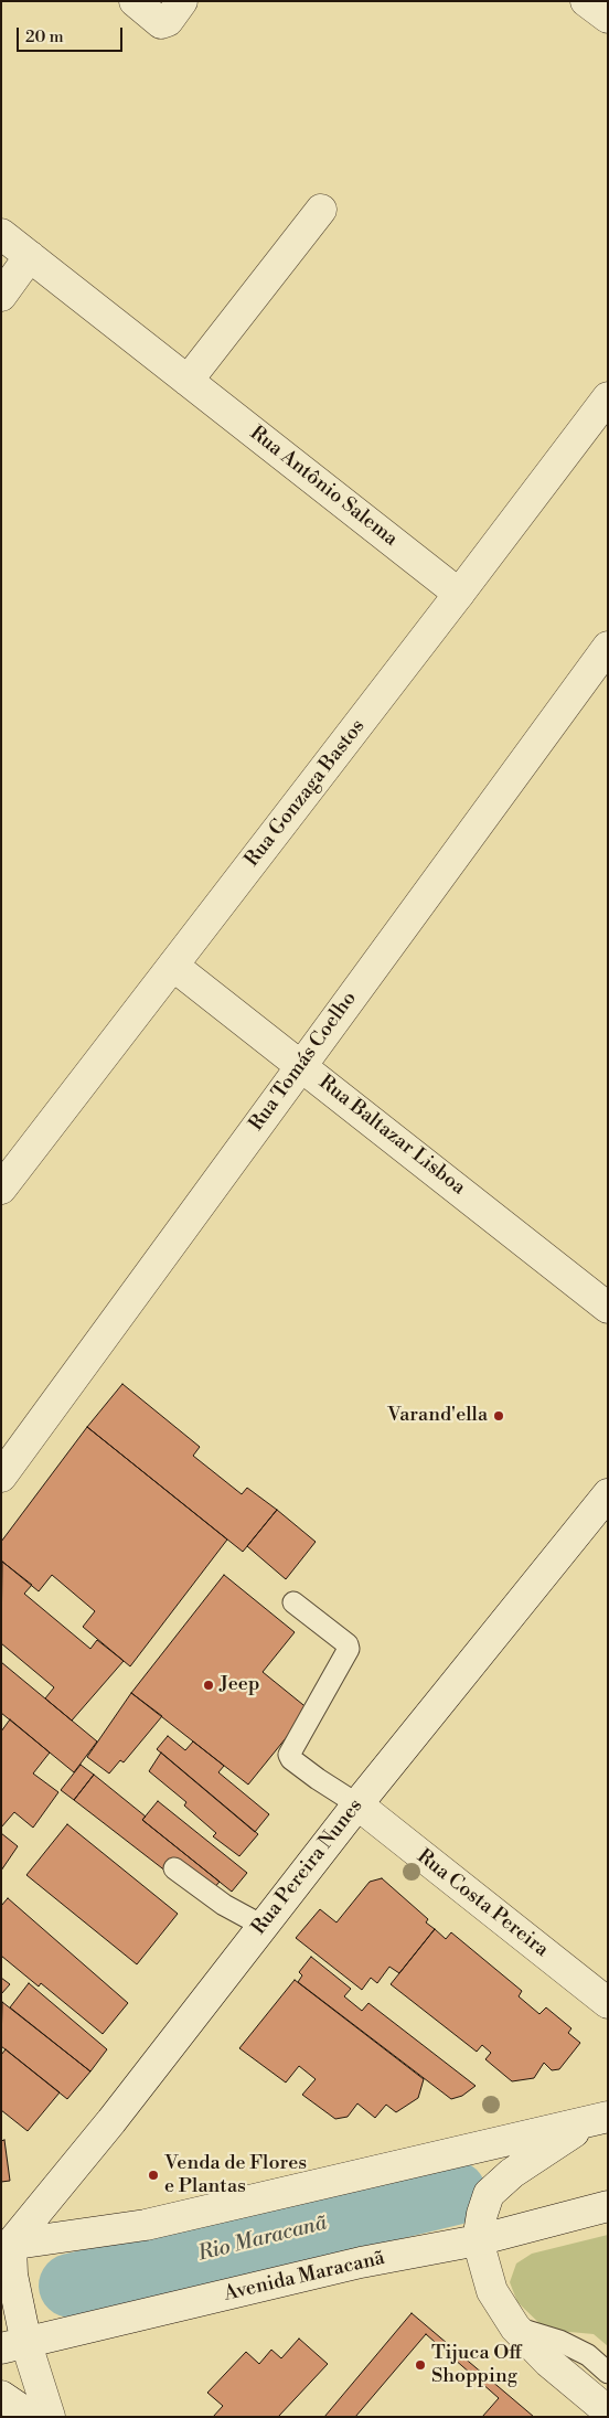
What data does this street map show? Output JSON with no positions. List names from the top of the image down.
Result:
{
  "streets": {
    "street": [
      "Rua Antônio Salema",
      "Rua Gonzaga Bastos",
      "Rua Tomás Coelho",
      "Rua Baltazar Lisboa",
      "Rua Pereira Nunes",
      "Rua Costa Pereira",
      "Avenida Maracanã"
    ]
  },
  "crossings": [
    ["Rua Antônio Salema", "Rua Gonzaga Bastos"],
    ["Rua Gonzaga Bastos", "Rua Baltazar Lisboa"],
    ["Rua Tomás Coelho", "Rua Baltazar Lisboa"],
    ["Rua Pereira Nunes", "Rua Costa Pereira"]
  ],
  "water": ["Rio Maracanã"],
  "places": [
    "Varand'ella",
    "Jeep",
    "Venda de Flores e Plantas",
    "Tijuca Off Shopping"
  ],
  "scale_bar": "20 m"
}
